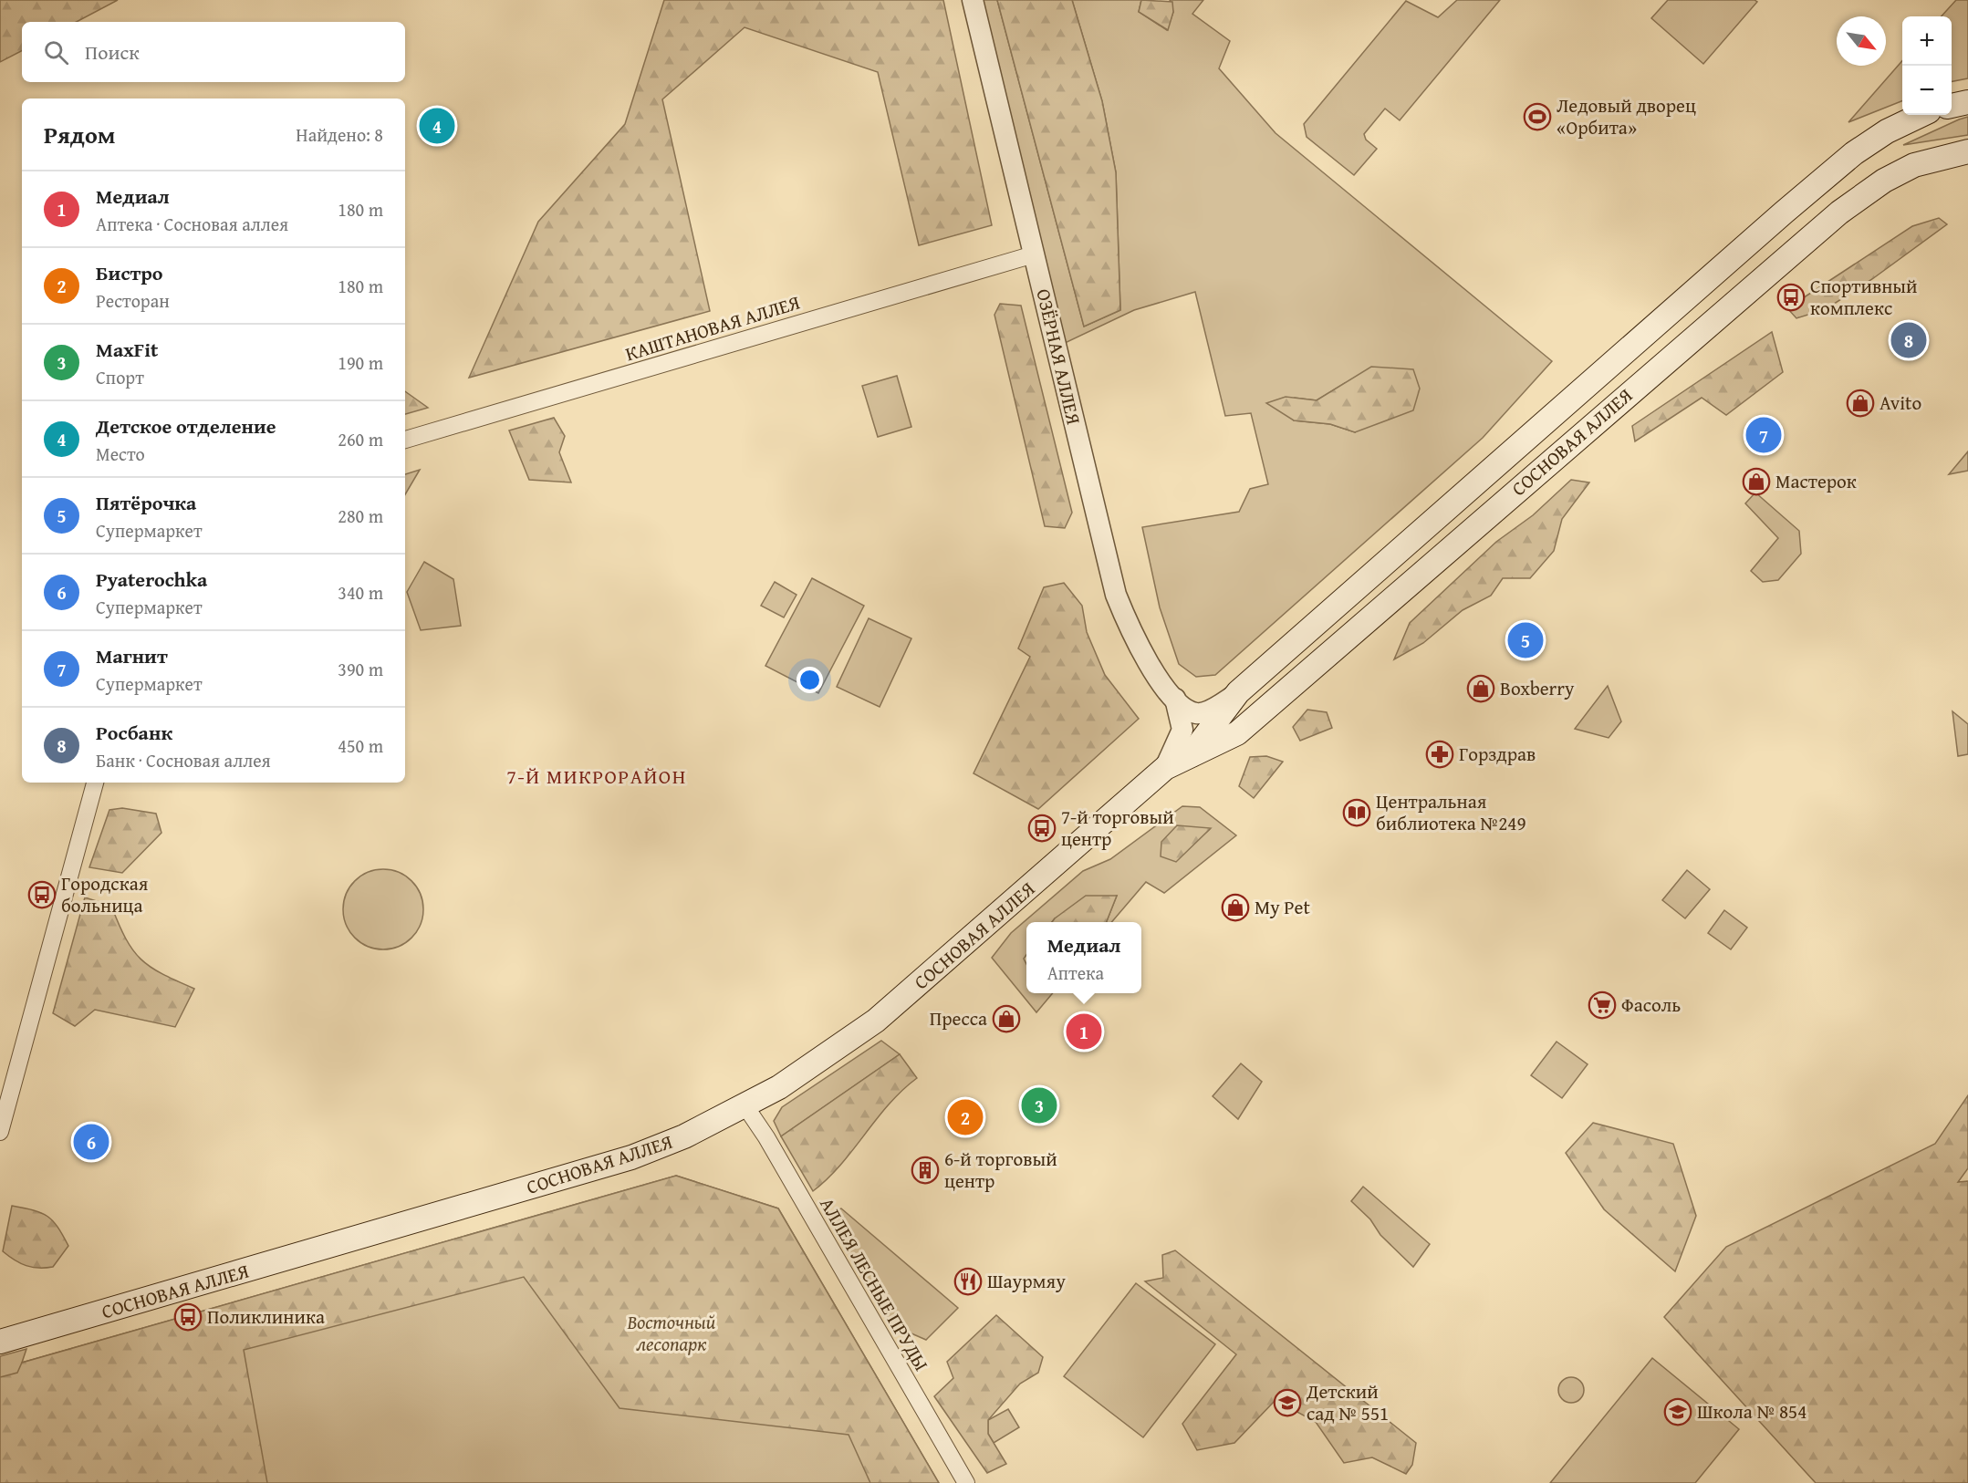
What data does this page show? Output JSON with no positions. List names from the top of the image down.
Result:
{
  "streets": {
    "main road": ["СОСНОВАЯ АЛЛЕЯ"],
    "street": ["КАШТАНОВАЯ АЛЛЕЯ", "ОЗЁРНАЯ АЛЛЕЯ", "АЛЛЕЯ ЛЕСНЫЕ ПРУДЫ"]
  },
  "crossings": [
    ["КАШТАНОВАЯ АЛЛЕЯ", "ОЗЁРНАЯ АЛЛЕЯ"],
    ["СОСНОВАЯ АЛЛЕЯ", "АЛЛЕЯ ЛЕСНЫЕ ПРУДЫ"]
  ],
  "districts": ["7-Й МИКРОРАЙОН"],
  "parks": ["Восточный лесопарк"],
  "places": {
    "sports": ["Ледовый дворец «Орбита»"],
    "bus stop": [
      "Спортивный комплекс",
      "7-й торговый центр",
      "Городская больница",
      "Поликлиника"
    ],
    "shop": [
      "Avito",
      "Мастерок",
      "Boxberry",
      "My Pet",
      "Пресса"
    ],
    "pharmacy": ["Горздрав"],
    "library": ["Центральная библиотека №249"],
    "supermarket": ["Фасоль"],
    "building": ["6-й торговый центр"],
    "restaurant": ["Шаурмяу"],
    "school or university": ["Детский сад № 551", "Школа № 854"]
  },
  "north": "bottom right",
  "page": {
    "map_buttons": ["+", "−"],
    "search": "Поиск",
    "heading": ["Рядом", "Найдено: 8"],
    "pins": [
      "4",
      "8",
      "7",
      "5",
      "1",
      "3",
      "2",
      "6"
    ],
    "list": [
      {
        "mark": "1",
        "name": "Медиал",
        "note": "Аптека · Сосновая аллея",
        "value": "180 m"
      },
      {
        "mark": "2",
        "name": "Бистро",
        "note": "Ресторан",
        "value": "180 m"
      },
      {
        "mark": "3",
        "name": "MaxFit",
        "note": "Спорт",
        "value": "190 m"
      },
      {
        "mark": "4",
        "name": "Детское отделение",
        "note": "Место",
        "value": "260 m"
      },
      {
        "mark": "5",
        "name": "Пятёрочка",
        "note": "Супермаркет",
        "value": "280 m"
      },
      {
        "mark": "6",
        "name": "Pyaterochka",
        "note": "Супермаркет",
        "value": "340 m"
      },
      {
        "mark": "7",
        "name": "Магнит",
        "note": "Супермаркет",
        "value": "390 m"
      },
      {
        "mark": "8",
        "name": "Росбанк",
        "note": "Банк · Сосновая аллея",
        "value": "450 m"
      }
    ],
    "popup": ["Медиал", "Аптека"]
  }
}
